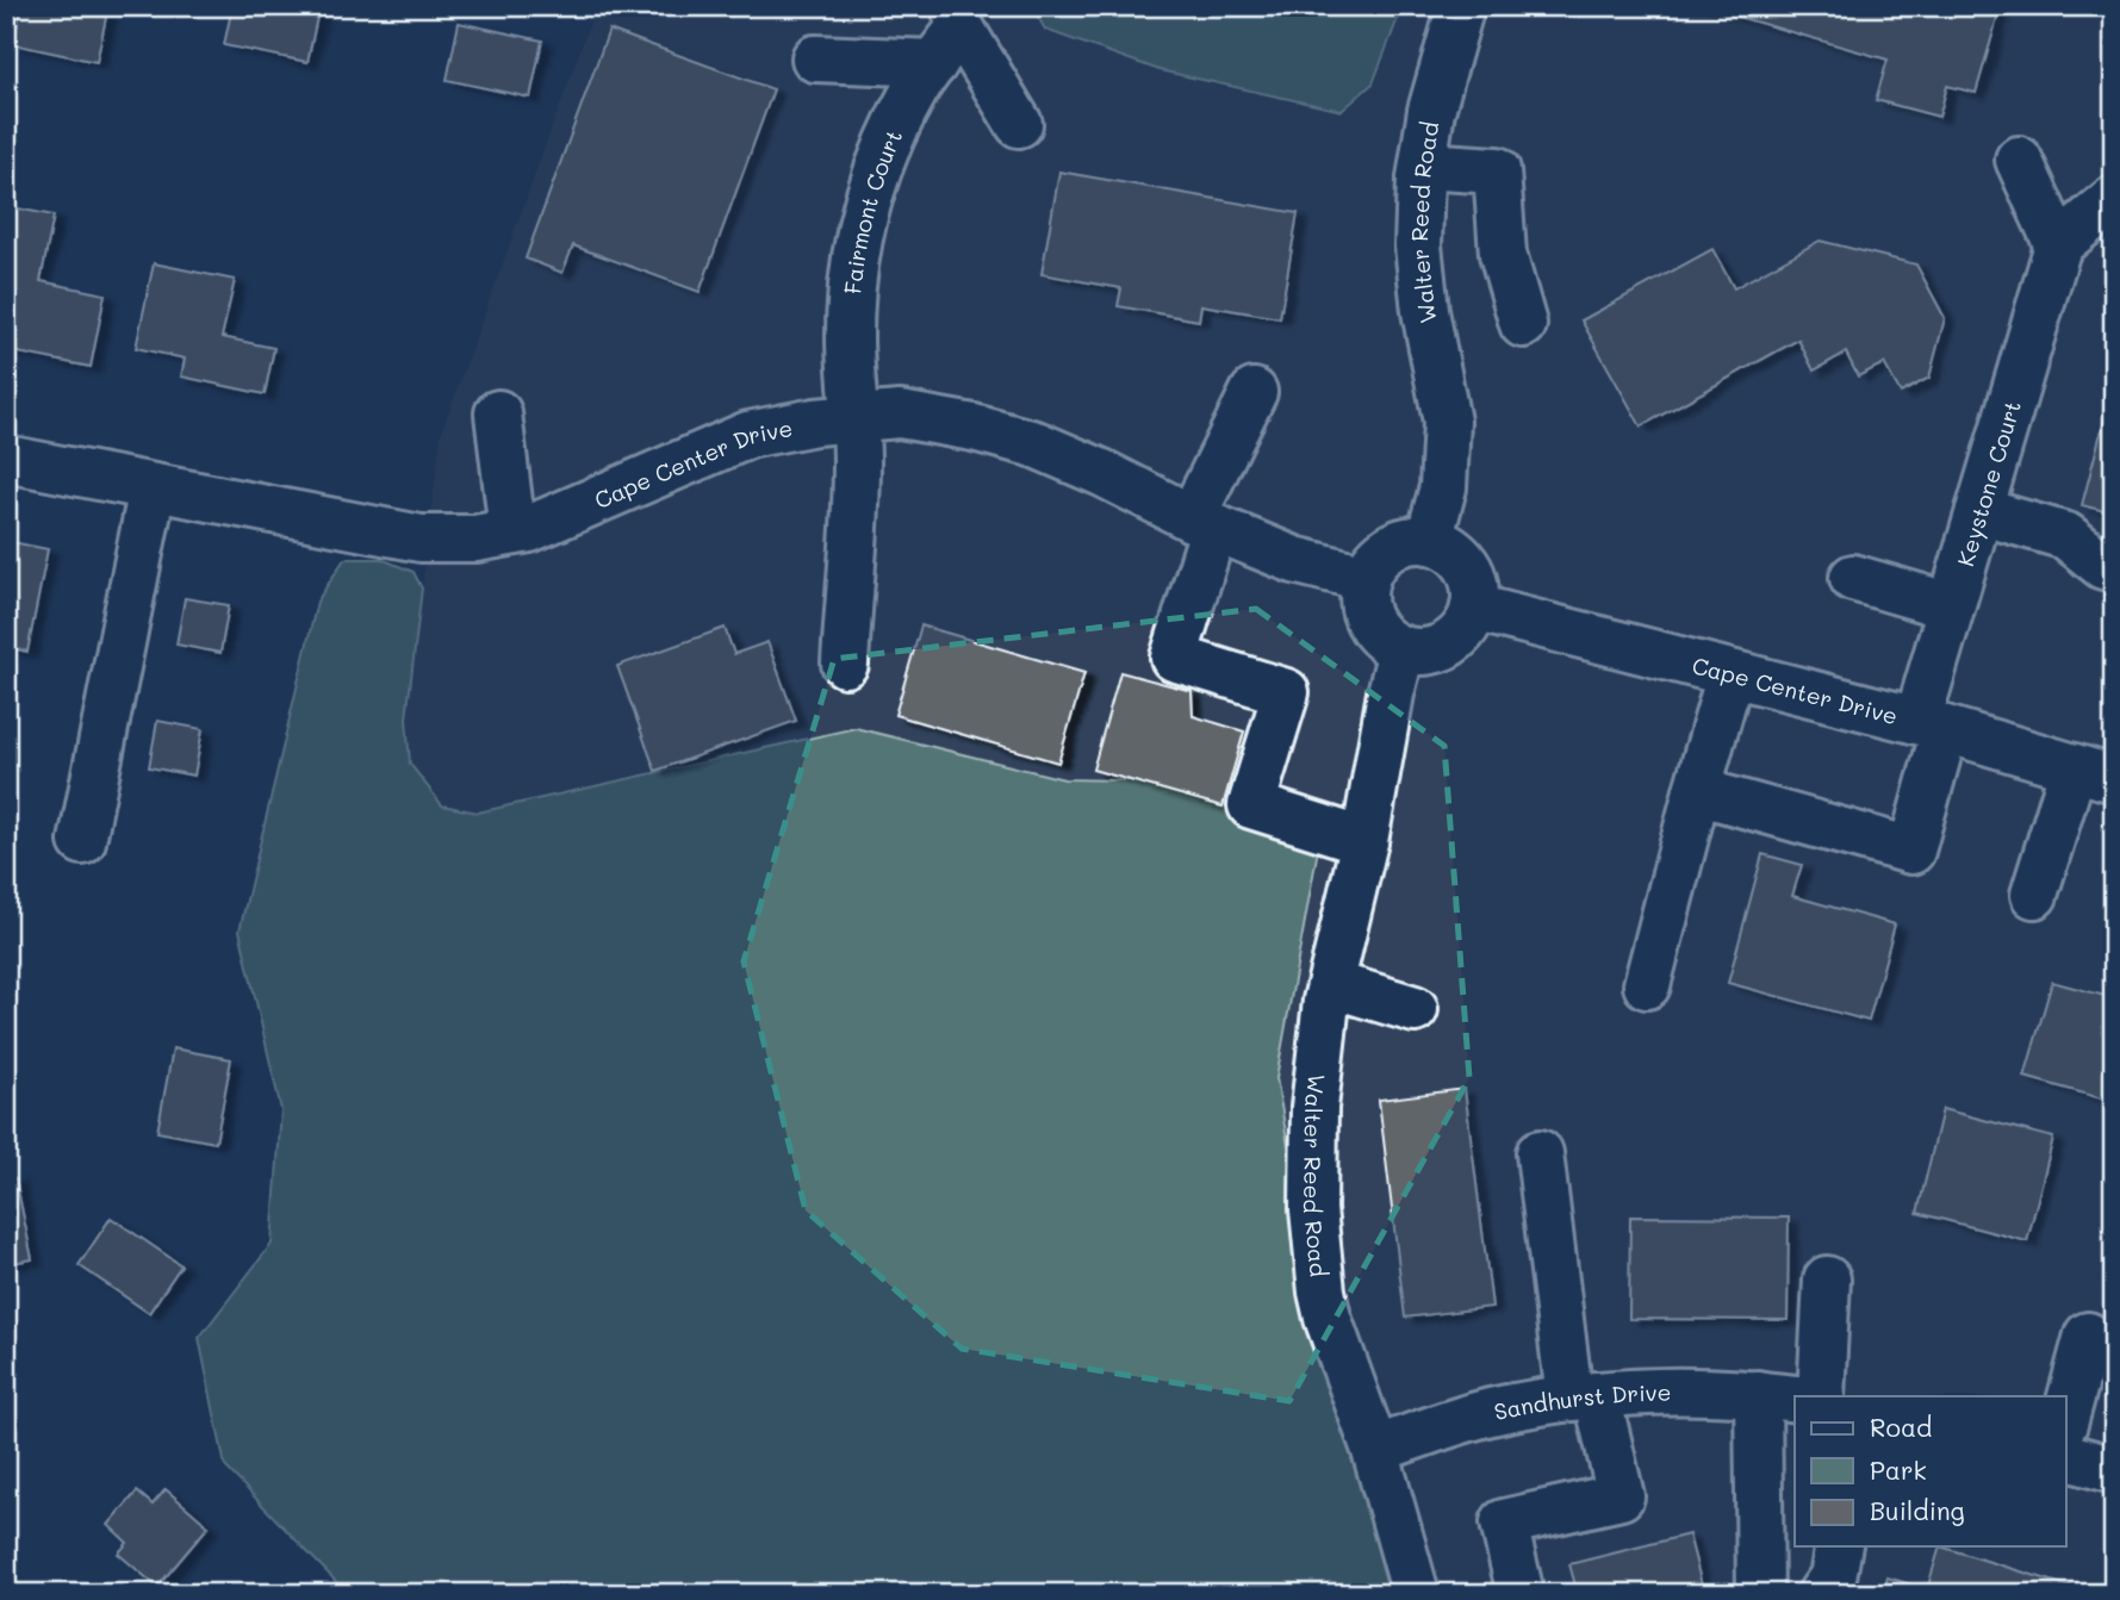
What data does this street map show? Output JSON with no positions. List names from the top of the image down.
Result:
{
  "streets": {
    "street": [
      "Fairmont Court",
      "Walter Reed Road",
      "Cape Center Drive",
      "Keystone Court",
      "Sandhurst Drive"
    ]
  },
  "crossings": [
    ["Fairmont Court", "Cape Center Drive"],
    ["Walter Reed Road", "Cape Center Drive"],
    ["Walter Reed Road", "Sandhurst Drive"],
    ["Cape Center Drive", "Keystone Court"]
  ],
  "legend": ["Road", "Park", "Building"]
}
